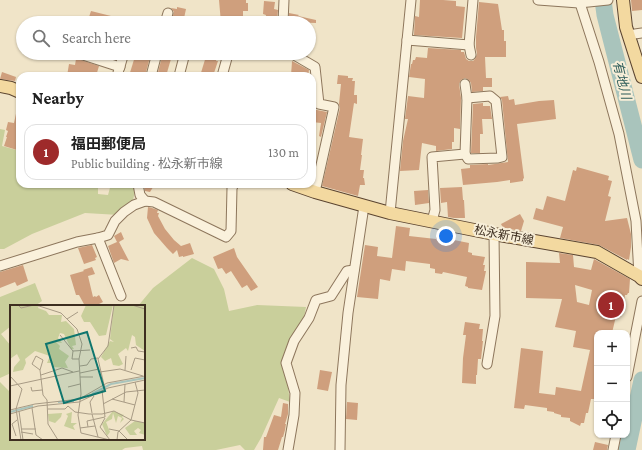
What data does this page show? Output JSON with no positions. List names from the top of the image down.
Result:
{
  "streets": {
    "main road": ["松永新市線"]
  },
  "water": ["有地川"],
  "page": {
    "search": "Search here",
    "heading": "Nearby",
    "list": [
      {
        "mark": "1",
        "name": "福田郵便局",
        "note": "Public building · 松永新市線",
        "value": "130 m"
      }
    ],
    "pins": "1",
    "map_buttons": ["+", "−"]
  }
}
